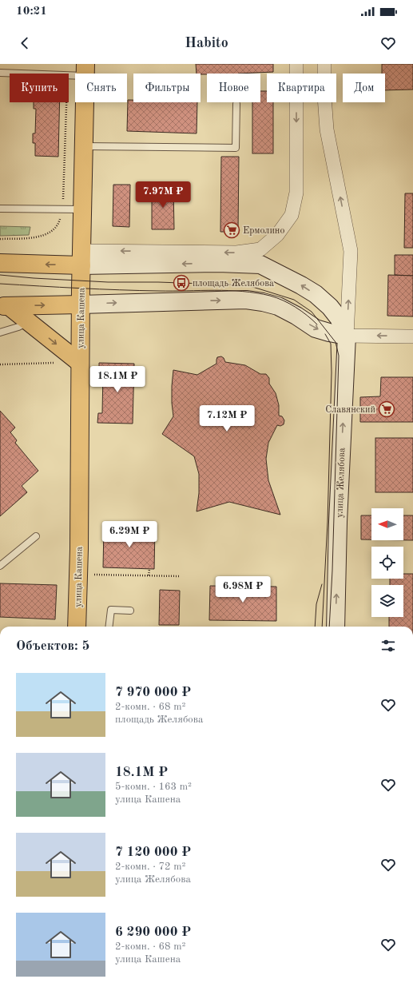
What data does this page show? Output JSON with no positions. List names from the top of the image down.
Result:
{
  "streets": {
    "main road": ["улица Кашена"],
    "street": ["улица Желябова"]
  },
  "one_way": ["улица Желябова"],
  "places": {
    "supermarket": ["Ермолино", "Славянский"],
    "bus stop": ["площадь Желябова"]
  },
  "north": "left",
  "page": {
    "status": "10:21",
    "header": "Habito",
    "chip": [
      "Купить",
      "Снять",
      "Фильтры",
      "Новое",
      "Квартира",
      "Дом"
    ],
    "price": [
      "7.97M ₽",
      "18.1M ₽",
      "7.12M ₽",
      "6.29M ₽",
      "6.98M ₽"
    ],
    "heading": "Объектов: 5",
    "list": [
      {
        "name": "7 970 000 ₽",
        "note": "2-комн. · 68 m² · площадь Желябова"
      },
      {
        "name": "18.1M ₽",
        "note": "5-комн. · 163 m² · улица Кашена"
      },
      {
        "name": "7 120 000 ₽",
        "note": "2-комн. · 72 m² · улица Желябова"
      },
      {
        "name": "6 290 000 ₽",
        "note": "2-комн. · 68 m² · улица Кашена"
      }
    ]
  }
}
